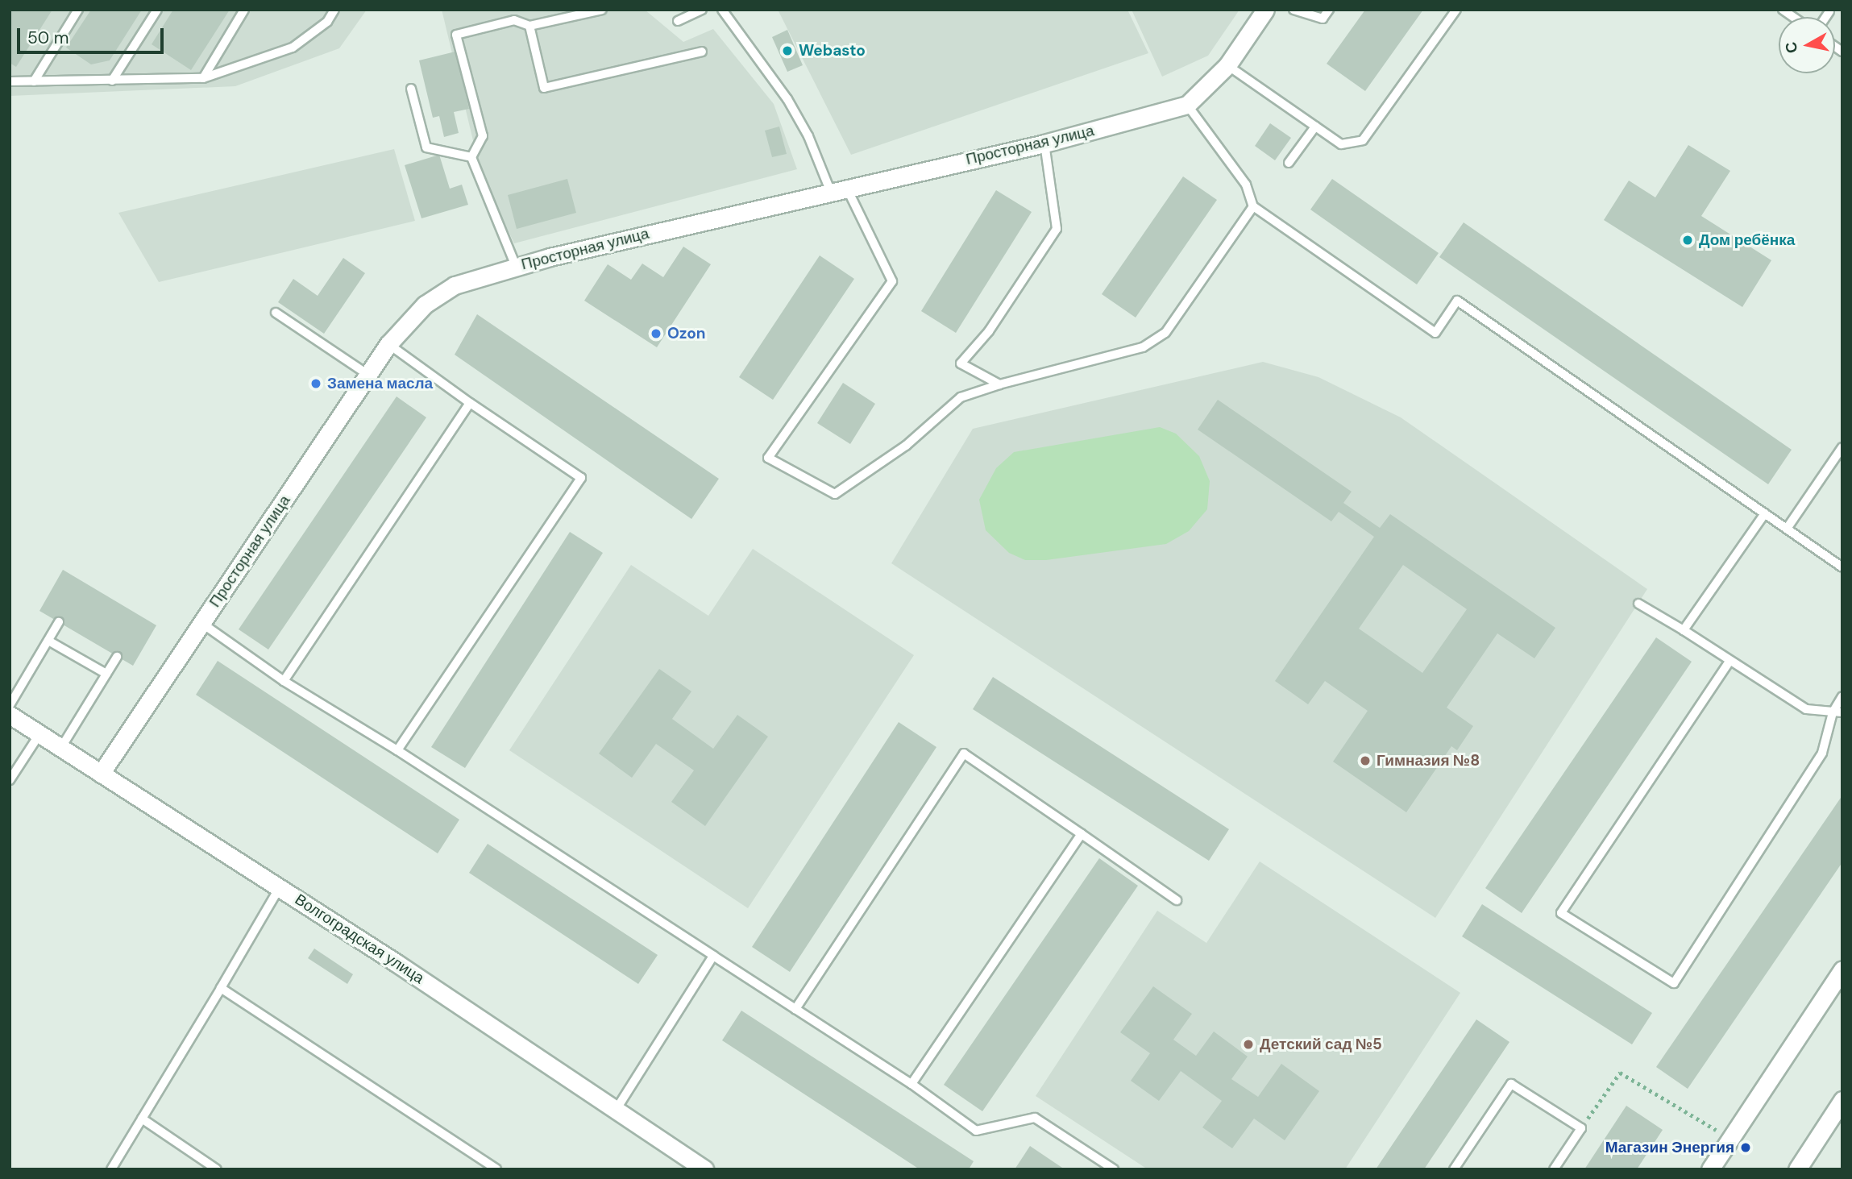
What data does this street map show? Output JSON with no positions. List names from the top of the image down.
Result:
{
  "streets": {
    "street": ["Просторная улица", "Волгоградская улица"]
  },
  "crossings": [
    ["Просторная улица", "Волгоградская улица"]
  ],
  "places": [
    "Webasto",
    "Дом ребёнка",
    "Ozon",
    "Замена масла",
    "Гимназия №8",
    "Детский сад №5",
    "Магазин Энергия"
  ],
  "scale_bar": "50 m",
  "north": "left"
}
